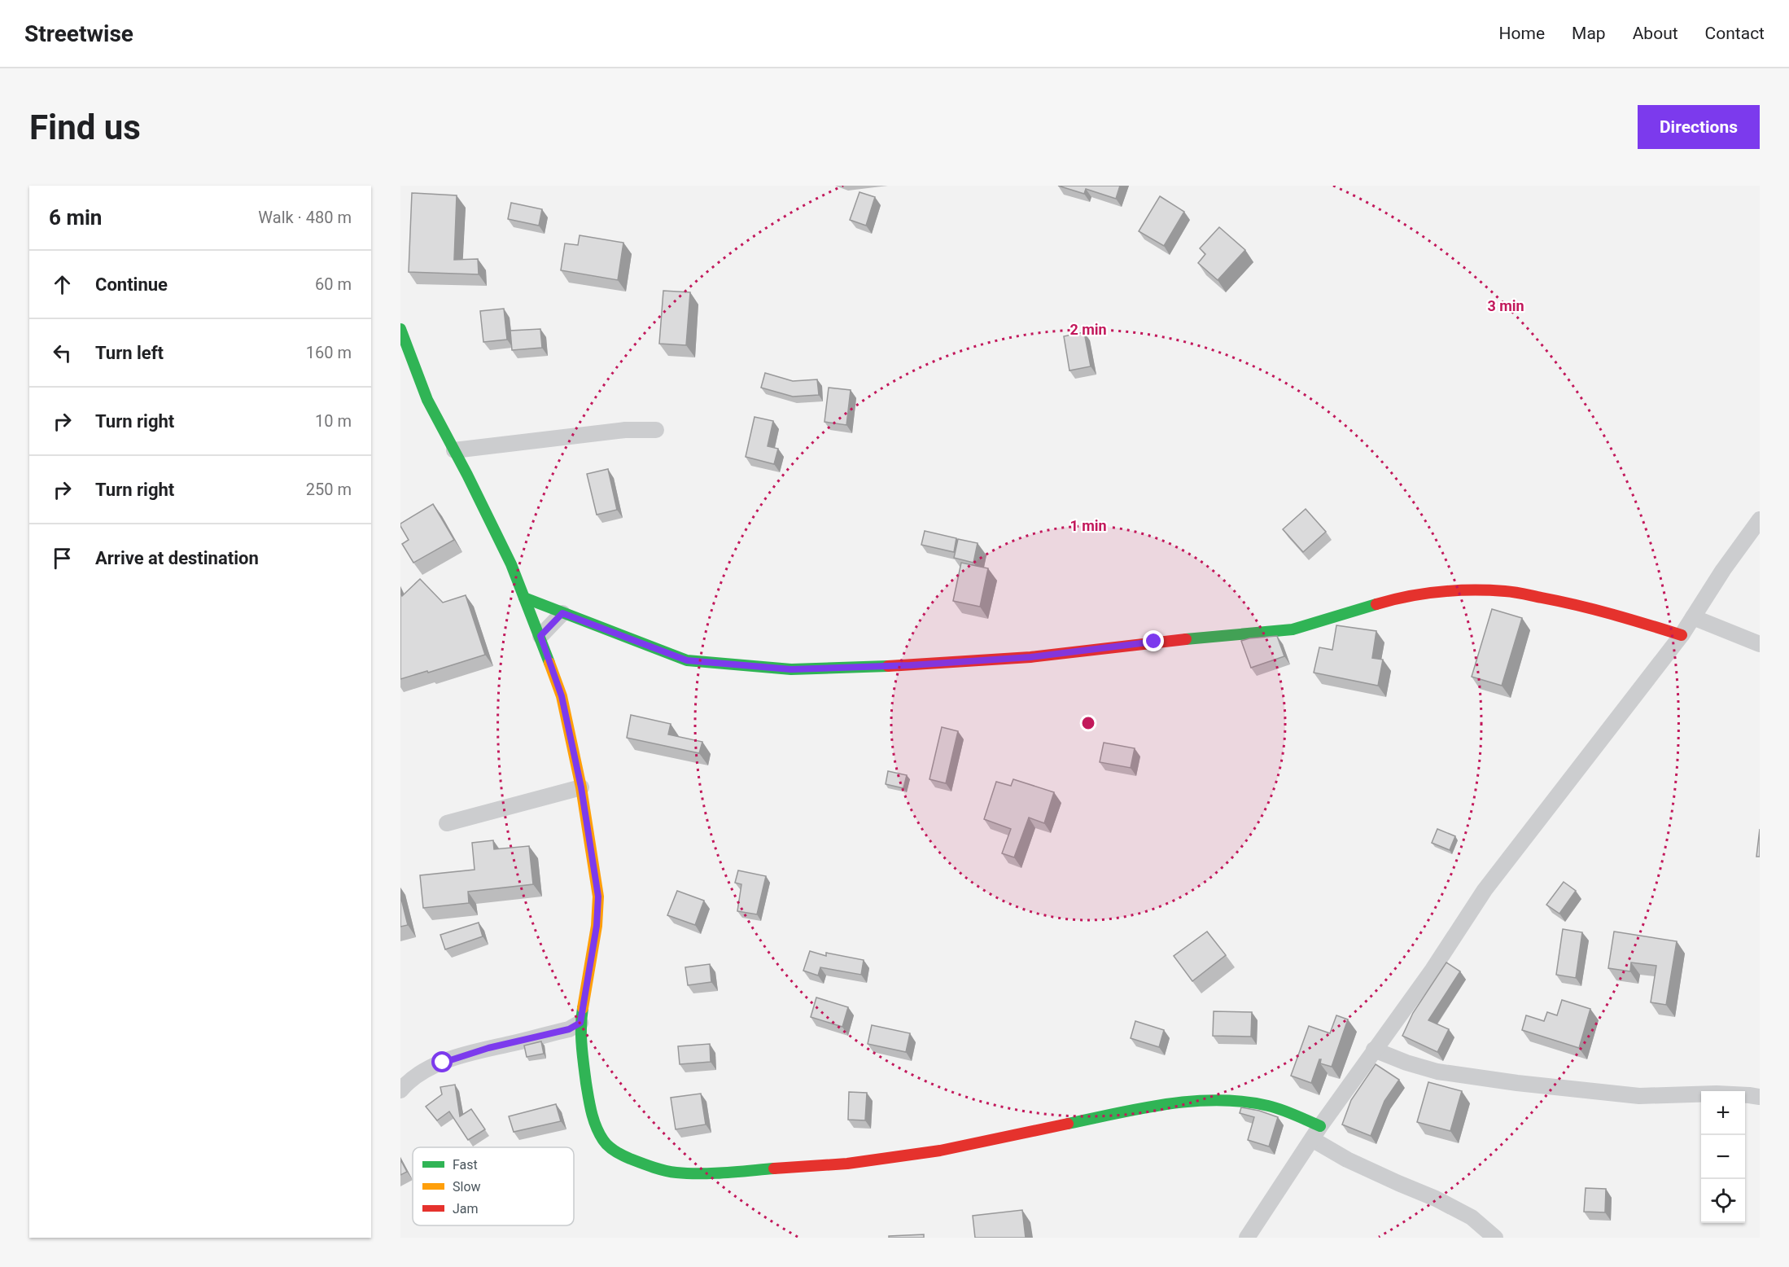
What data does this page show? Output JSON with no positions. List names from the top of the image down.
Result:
{
  "legend": ["Fast", "Slow", "Jam"],
  "page": {
    "header": "Streetwise",
    "nav": [
      "Home",
      "Map",
      "About",
      "Contact"
    ],
    "buttons": "Directions",
    "title": "Find us",
    "heading": ["6 min", "Walk · 480 m"],
    "list": [
      ["Continue", "60 m"],
      ["Turn left", "160 m"],
      ["Turn right", "10 m"],
      ["Turn right", "250 m"],
      "Arrive at destination"
    ],
    "map_buttons": ["+", "−"]
  },
  "rings": ["3 min", "2 min", "1 min"]
}
